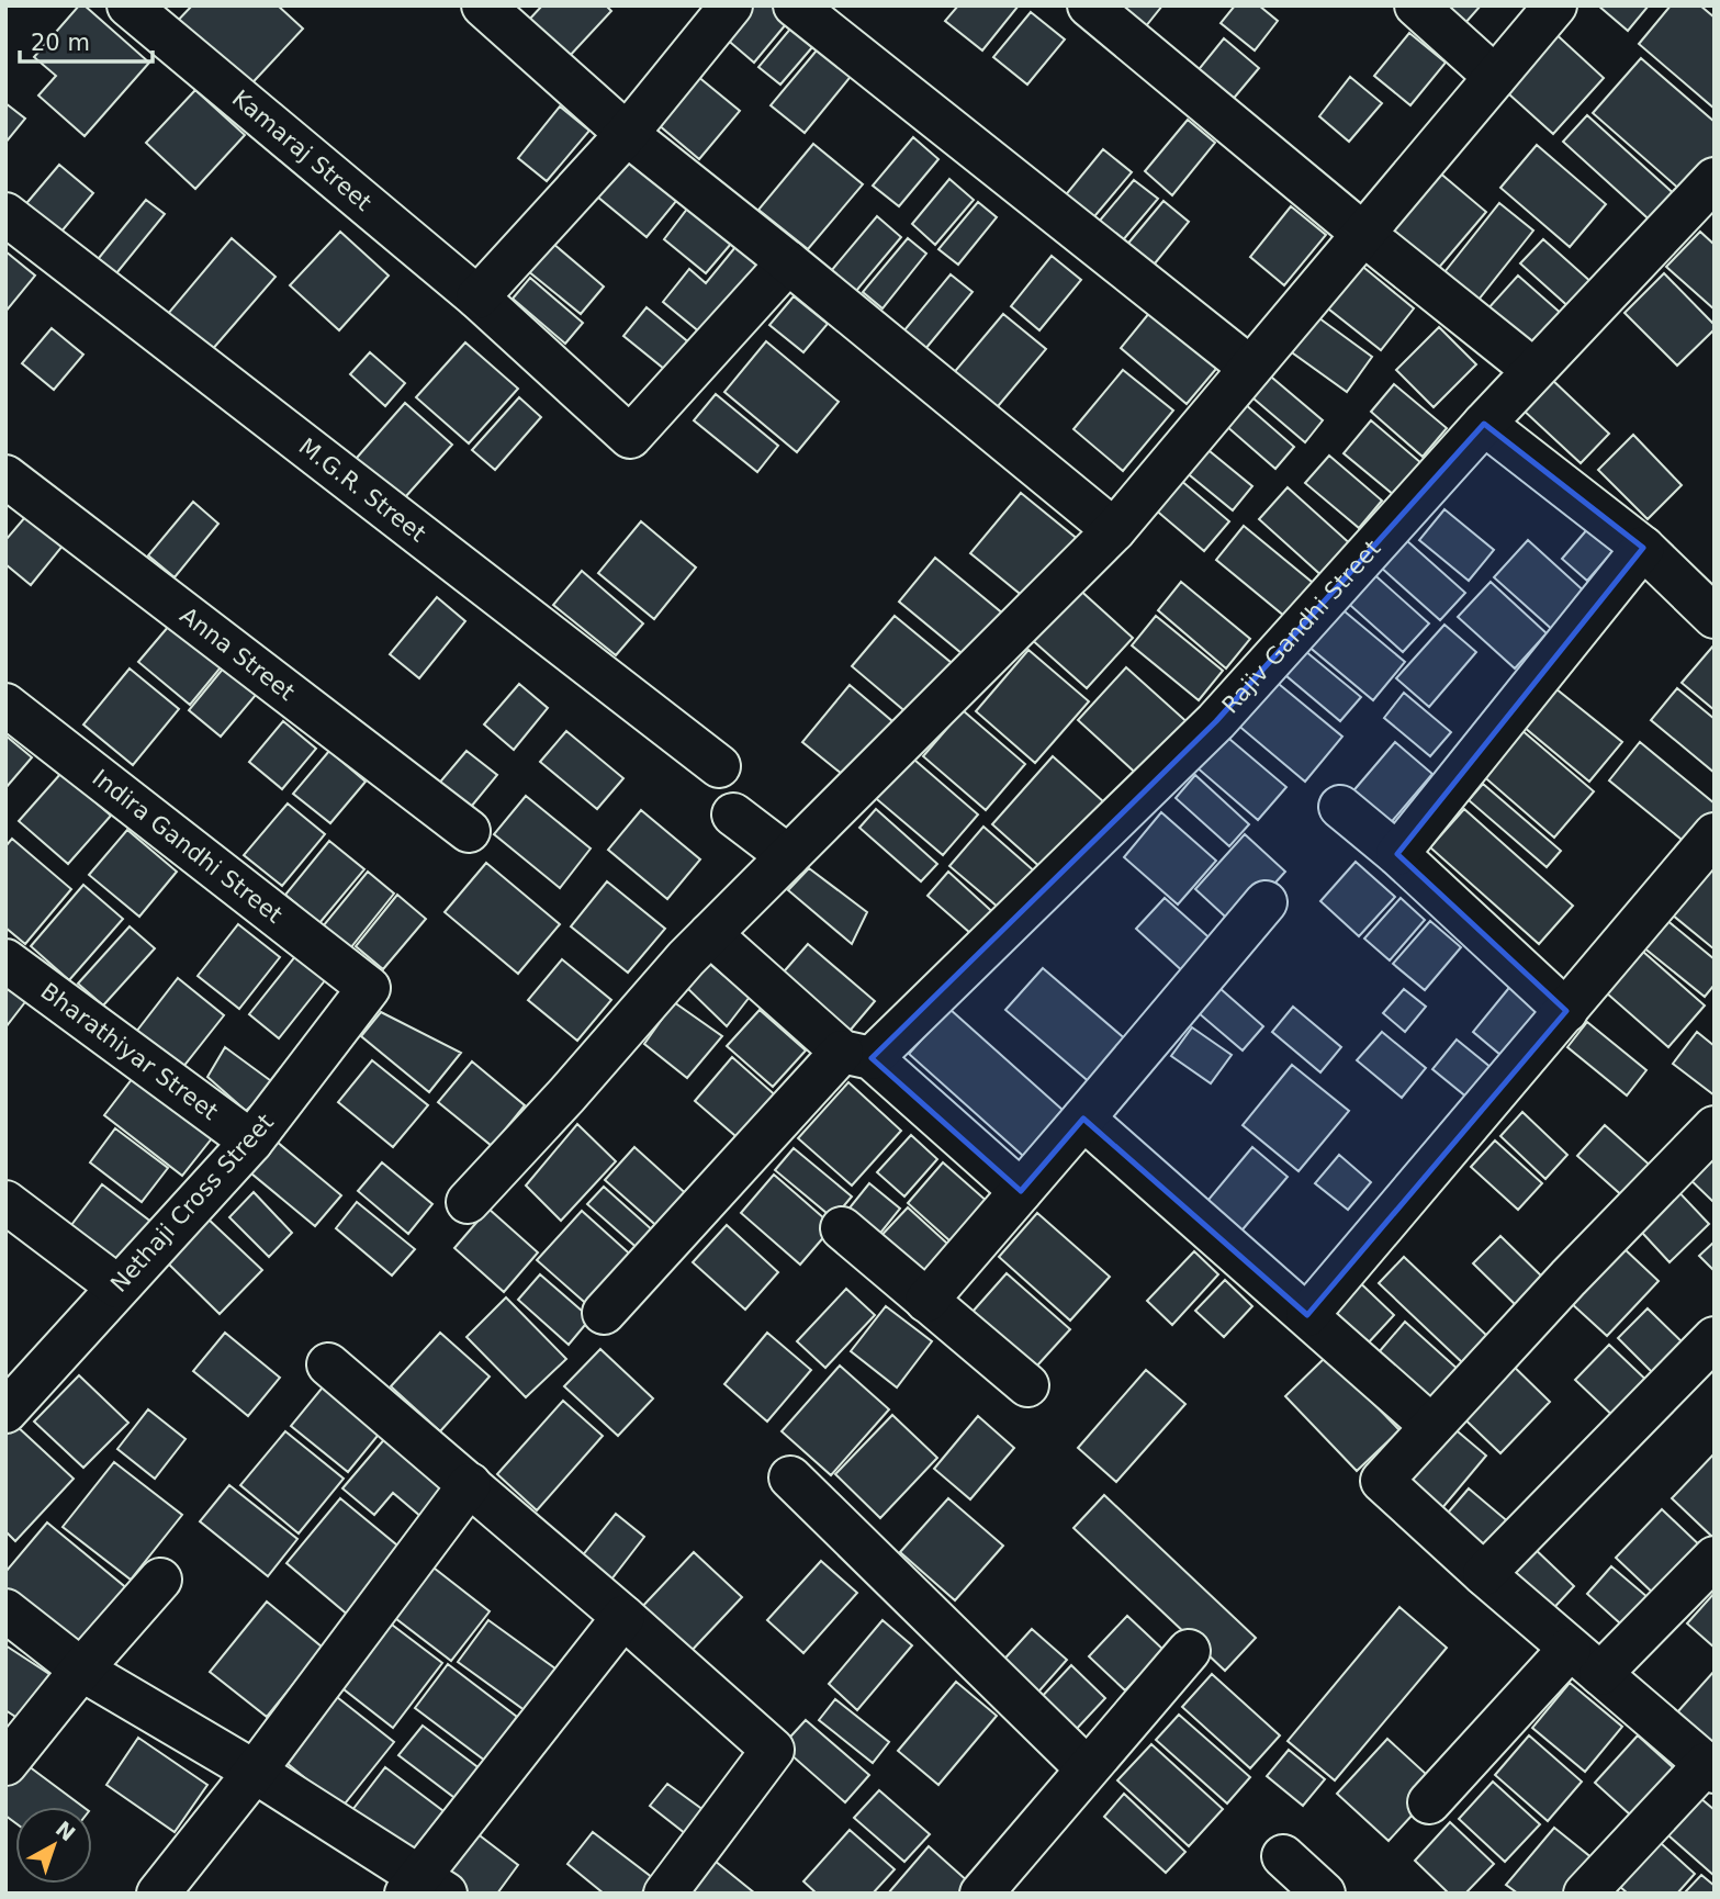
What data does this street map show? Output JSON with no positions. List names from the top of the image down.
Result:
{
  "streets": {
    "street": [
      "Kamaraj Street",
      "M.G.R. Street",
      "Rajiv Gandhi Street",
      "Anna Street",
      "Indira Gandhi Street",
      "Bharathiyar Street",
      "Nethaji Cross Street"
    ]
  },
  "crossings": [
    ["Indira Gandhi Street", "Nethaji Cross Street"],
    ["Bharathiyar Street", "Nethaji Cross Street"]
  ],
  "scale_bar": "20 m",
  "north": "top right"
}
